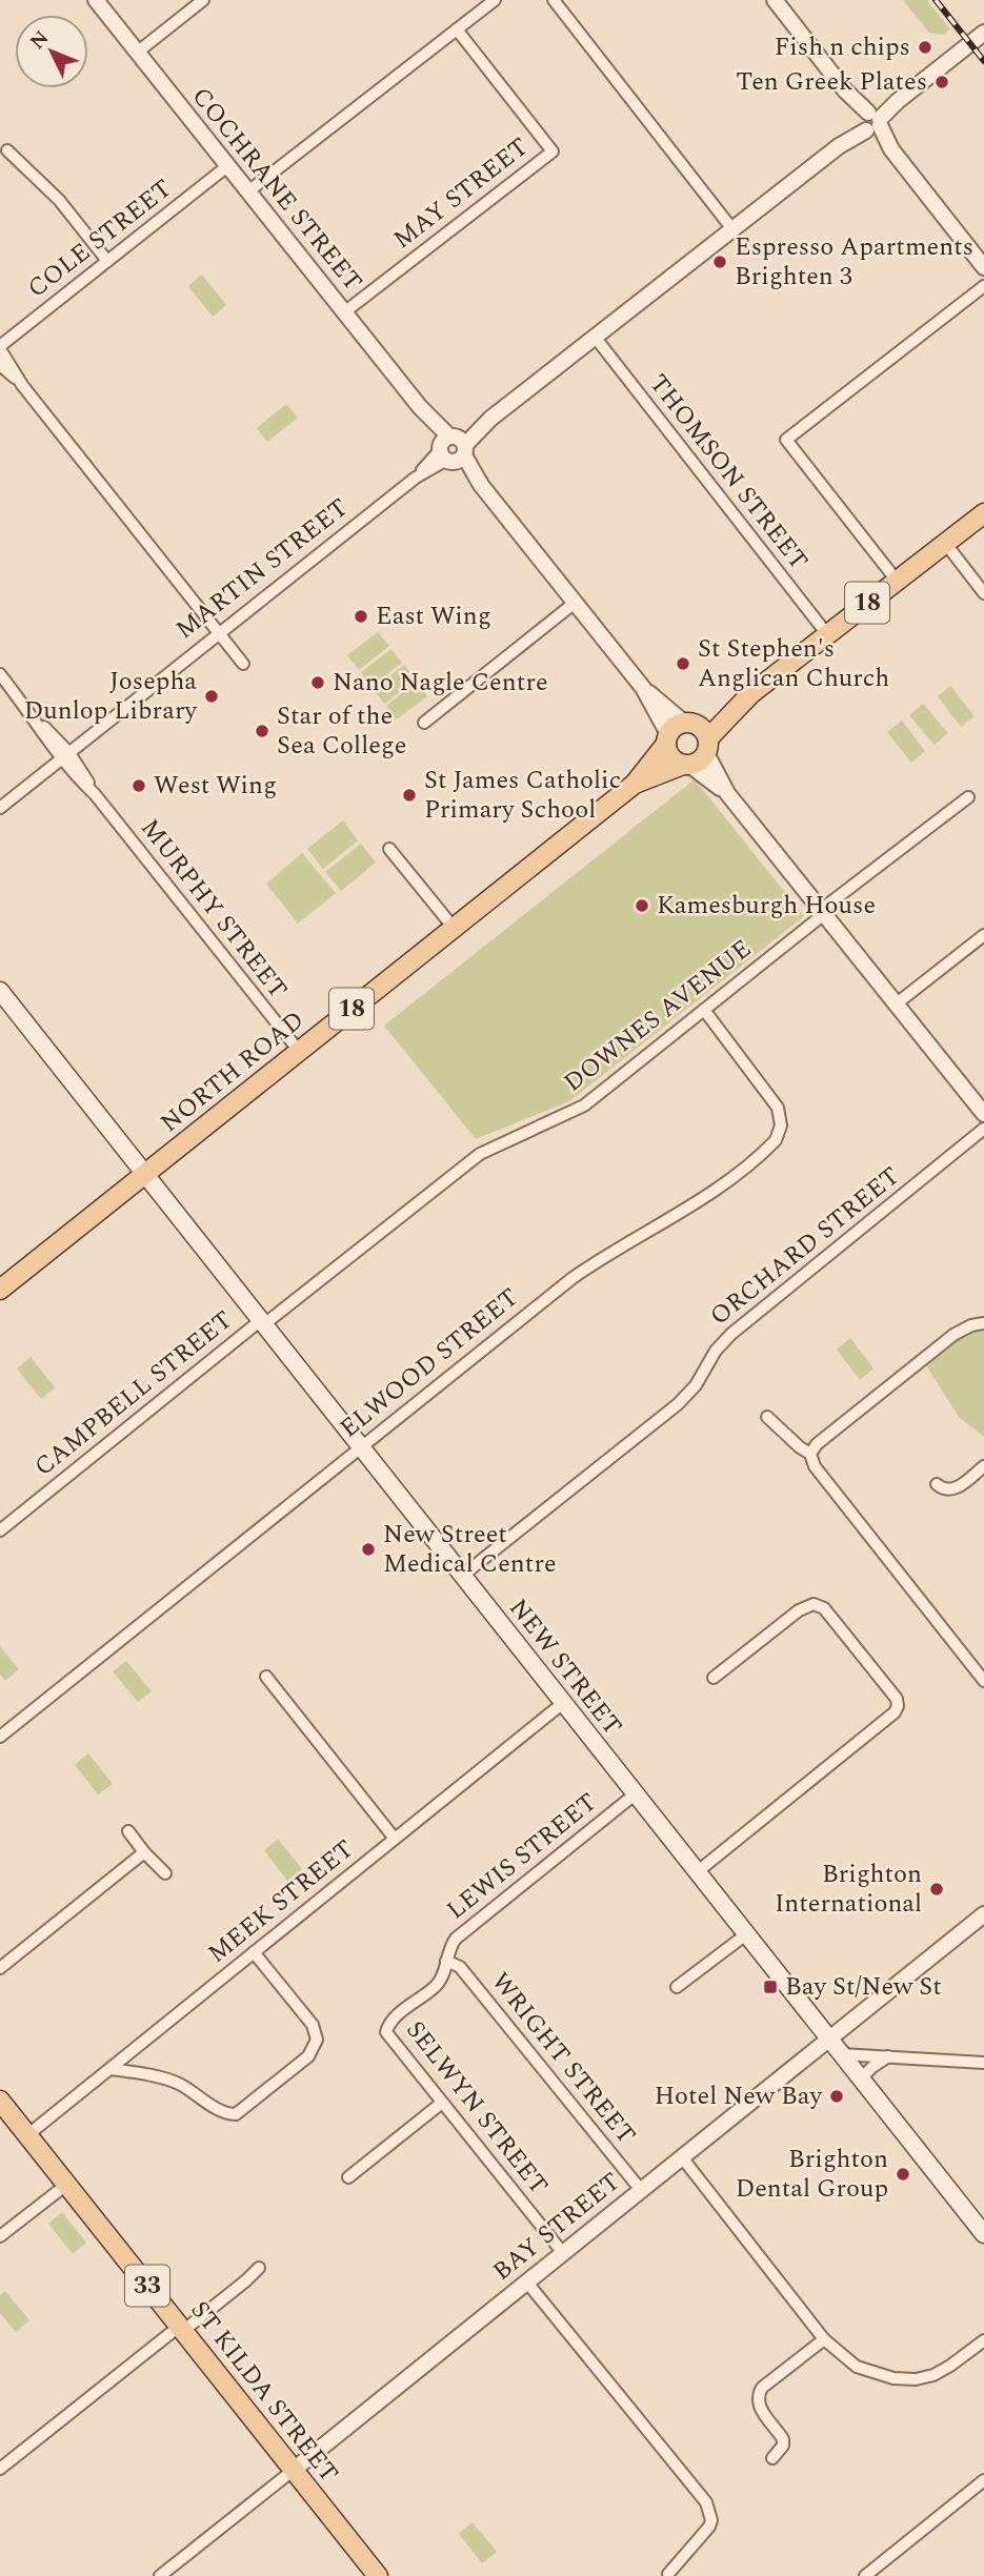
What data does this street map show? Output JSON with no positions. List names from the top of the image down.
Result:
{
  "streets": {
    "main road": [
      "18",
      "NORTH ROAD",
      "NEW STREET",
      "33",
      "ST KILDA STREET"
    ],
    "street": [
      "COCHRANE STREET",
      "MAY STREET",
      "COLE STREET",
      "THOMSON STREET",
      "MARTIN STREET",
      "MURPHY STREET",
      "DOWNES AVENUE",
      "ORCHARD STREET",
      "ELWOOD STREET",
      "CAMPBELL STREET",
      "LEWIS STREET",
      "MEEK STREET",
      "WRIGHT STREET",
      "SELWYN STREET",
      "BAY STREET"
    ]
  },
  "crossings": [
    ["COCHRANE STREET", "MAY STREET"],
    ["COCHRANE STREET", "COLE STREET"],
    ["COCHRANE STREET", "MARTIN STREET"],
    ["COCHRANE STREET", "18"],
    ["COCHRANE STREET", "NORTH ROAD"],
    ["THOMSON STREET", "MARTIN STREET"],
    ["THOMSON STREET", "18"],
    ["MARTIN STREET", "MURPHY STREET"],
    ["18", "NORTH ROAD"],
    ["MURPHY STREET", "NORTH ROAD"],
    ["DOWNES AVENUE", "ELWOOD STREET"],
    ["DOWNES AVENUE", "CAMPBELL STREET"],
    ["DOWNES AVENUE", "NEW STREET"],
    ["NORTH ROAD", "NEW STREET"],
    ["ORCHARD STREET", "NEW STREET"],
    ["ELWOOD STREET", "NEW STREET"],
    ["CAMPBELL STREET", "NEW STREET"],
    ["NEW STREET", "LEWIS STREET"],
    ["NEW STREET", "MEEK STREET"],
    ["NEW STREET", "BAY STREET"],
    ["LEWIS STREET", "WRIGHT STREET"],
    ["LEWIS STREET", "SELWYN STREET"],
    ["MEEK STREET", "ST KILDA STREET"],
    ["WRIGHT STREET", "SELWYN STREET"],
    ["WRIGHT STREET", "BAY STREET"],
    ["SELWYN STREET", "BAY STREET"],
    ["BAY STREET", "ST KILDA STREET"]
  ],
  "places": {
    "other": [
      "Fish n chips",
      "Ten Greek Plates",
      "Espresso Apartments Brighten 3",
      "East Wing",
      "St Stephen's Anglican Church",
      "Nano Nagle Centre",
      "Josepha Dunlop Library",
      "Star of the Sea College",
      "West Wing",
      "St James Catholic Primary School",
      "Kamesburgh House",
      "New Street Medical Centre",
      "Brighton International",
      "Hotel New Bay",
      "Brighton Dental Group"
    ],
    "transit": ["Bay St/New St"]
  },
  "north": "top left"
}
